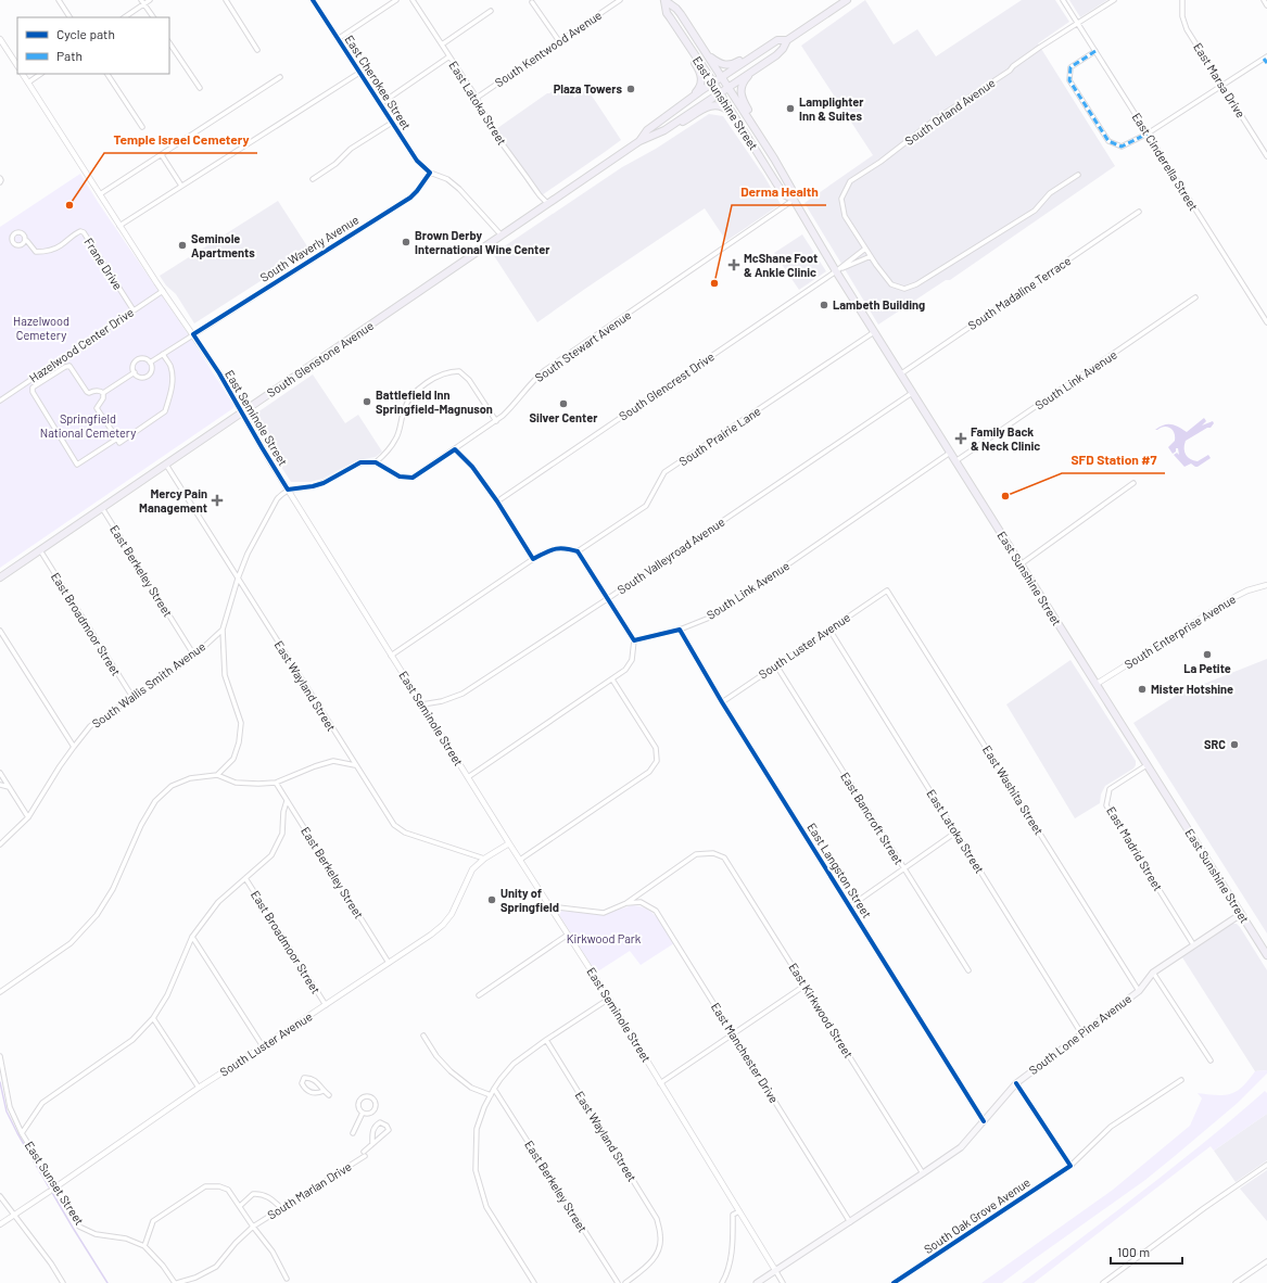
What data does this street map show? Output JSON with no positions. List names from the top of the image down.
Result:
{
  "streets": {
    "main road": ["East Sunshine Street", "South Glenstone Avenue", "South Lone Pine Avenue"],
    "street": [
      "South Kentwood Avenue",
      "East Marsa Drive",
      "East Cherokee Street",
      "East Latoka Street",
      "South Orland Avenue",
      "East Cinderella Street",
      "South Waverly Avenue",
      "Frane Drive",
      "South Madaline Terrace",
      "Hazelwood Center Drive",
      "South Stewart Avenue",
      "South Link Avenue",
      "South Glencrest Drive",
      "East Seminole Street",
      "South Prairie Lane",
      "South Valleyroad Avenue",
      "East Berkeley Street",
      "East Broadmoor Street",
      "South Enterprise Avenue",
      "South Luster Avenue",
      "South Wallis Smith Avenue",
      "East Wayland Street",
      "East Washita Street",
      "East Bancroft Street",
      "East Madrid Street",
      "East Langston Street",
      "East Kirkwood Street",
      "East Manchester Drive",
      "East Sunset Street",
      "South Marlan Drive",
      "South Oak Grove Avenue"
    ]
  },
  "crossings": [
    ["South Kentwood Avenue", "East Latoka Street"],
    ["East Cherokee Street", "South Waverly Avenue"],
    ["East Cherokee Street", "South Glenstone Avenue"],
    ["East Latoka Street", "South Glenstone Avenue"],
    ["East Latoka Street", "South Luster Avenue"],
    ["East Latoka Street", "South Lone Pine Avenue"],
    ["East Sunshine Street", "South Madaline Terrace"],
    ["East Sunshine Street", "South Stewart Avenue"],
    ["East Sunshine Street", "South Glenstone Avenue"],
    ["East Sunshine Street", "South Link Avenue"],
    ["East Sunshine Street", "South Glencrest Drive"],
    ["East Sunshine Street", "South Prairie Lane"],
    ["East Sunshine Street", "South Valleyroad Avenue"],
    ["East Sunshine Street", "South Enterprise Avenue"],
    ["East Sunshine Street", "East Madrid Street"],
    ["East Sunshine Street", "South Lone Pine Avenue"],
    ["South Orland Avenue", "East Cinderella Street"],
    ["South Waverly Avenue", "East Seminole Street"],
    ["Frane Drive", "Hazelwood Center Drive"],
    ["Hazelwood Center Drive", "East Seminole Street"],
    ["South Glenstone Avenue", "East Seminole Street"],
    ["South Glenstone Avenue", "East Berkeley Street"],
    ["South Glenstone Avenue", "East Broadmoor Street"],
    ["South Glenstone Avenue", "East Wayland Street"],
    ["South Link Avenue", "East Langston Street"],
    ["East Seminole Street", "South Valleyroad Avenue"],
    ["East Seminole Street", "South Luster Avenue"],
    ["East Seminole Street", "South Lone Pine Avenue"],
    ["East Berkeley Street", "South Luster Avenue"],
    ["East Berkeley Street", "South Wallis Smith Avenue"],
    ["East Broadmoor Street", "South Luster Avenue"],
    ["East Broadmoor Street", "South Wallis Smith Avenue"],
    ["South Luster Avenue", "East Wayland Street"],
    ["South Luster Avenue", "East Washita Street"],
    ["South Luster Avenue", "East Bancroft Street"],
    ["South Luster Avenue", "East Langston Street"],
    ["South Luster Avenue", "East Sunset Street"],
    ["East Washita Street", "South Lone Pine Avenue"],
    ["East Madrid Street", "South Lone Pine Avenue"],
    ["East Langston Street", "South Lone Pine Avenue"],
    ["East Kirkwood Street", "South Lone Pine Avenue"],
    ["East Kirkwood Street", "East Manchester Drive"],
    ["South Lone Pine Avenue", "East Manchester Drive"],
    ["East Sunset Street", "South Marlan Drive"]
  ],
  "parks": ["Hazelwood Cemetery", "Springfield National Cemetery", "Kirkwood Park"],
  "places": {
    "other": [
      "Plaza Towers",
      "Lamplighter Inn & Suites",
      "Temple Israel Cemetery",
      "Brown Derby International Wine Center",
      "Seminole Apartments",
      "Derma Health",
      "Lambeth Building",
      "Battlefield Inn Springfield-Magnuson",
      "Silver Center",
      "SFD Station #7",
      "La Petite",
      "Mister Hotshine",
      "SRC",
      "Unity of Springfield"
    ],
    "health": ["McShane Foot & Ankle Clinic", "Family Back & Neck Clinic", "Mercy Pain Management"]
  },
  "legend": ["Cycle path", "Path"],
  "scale_bar": "100 m"
}
